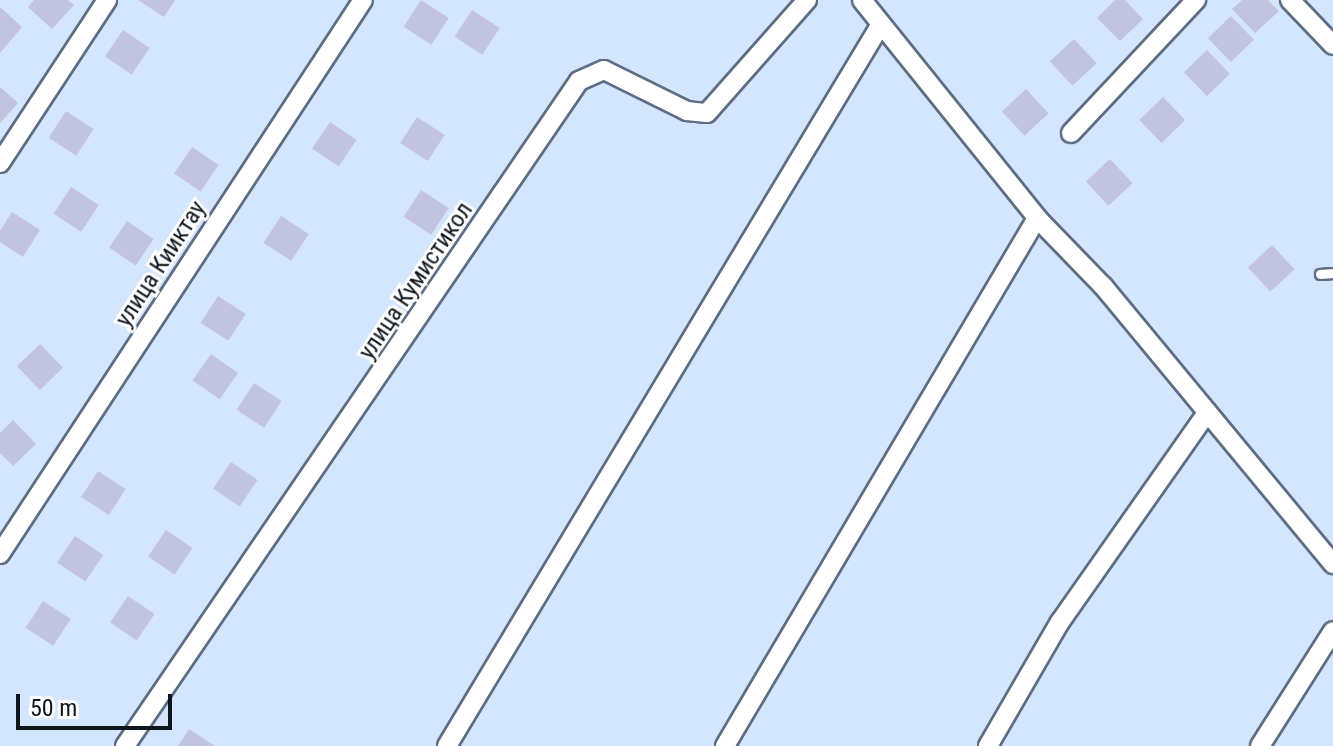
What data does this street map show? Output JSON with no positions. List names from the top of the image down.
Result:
{
  "streets": {
    "street": ["улица Кииктау", "улица Кумистикол"]
  },
  "scale_bar": "50 m"
}
